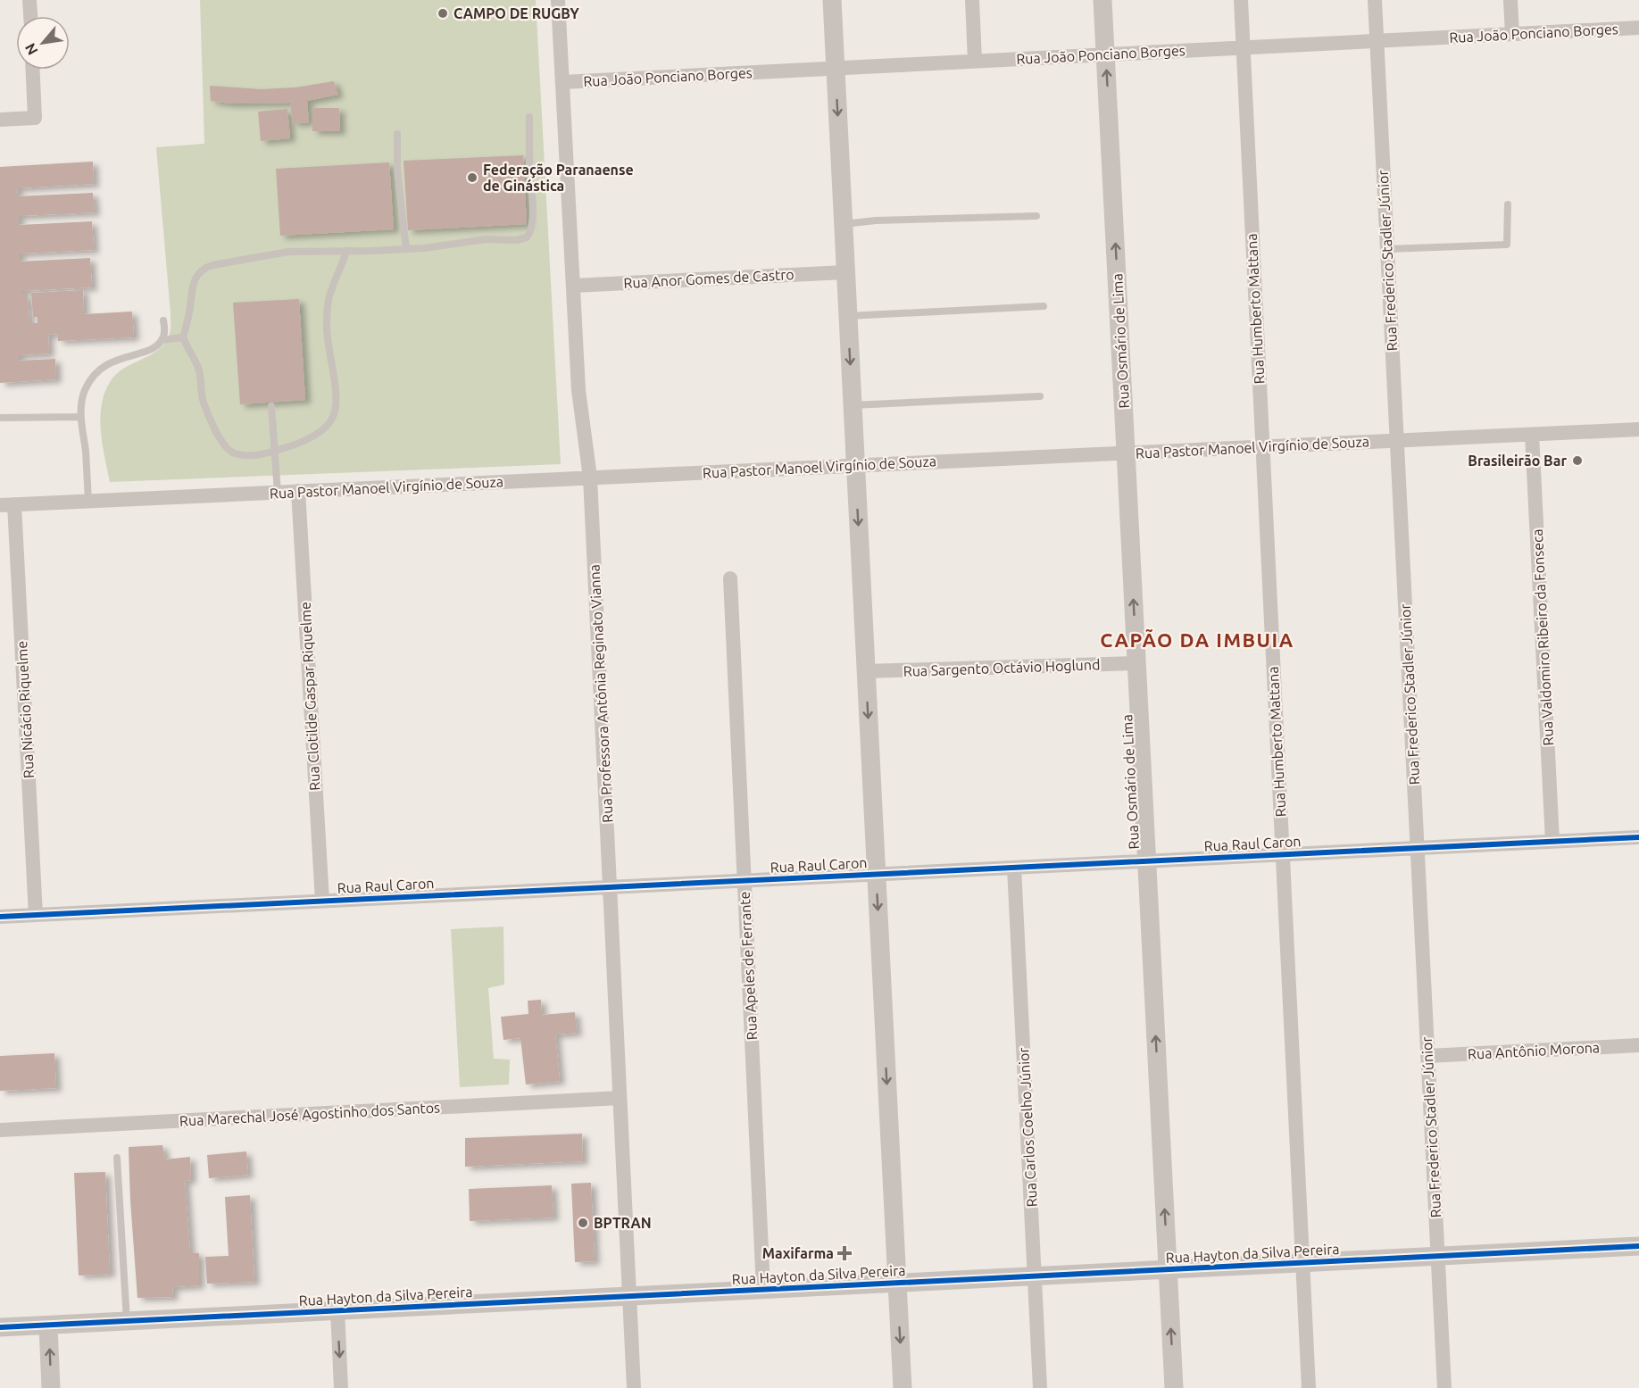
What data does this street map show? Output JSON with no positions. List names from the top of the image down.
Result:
{
  "streets": {
    "street": [
      "Rua João Ponciano Borges",
      "Rua Frederico Stadler Júnior",
      "Rua Anor Gomes de Castro",
      "Rua Humberto Mattana",
      "Rua Osmário de Lima",
      "Rua Pastor Manoel Virgínio de Souza",
      "Rua Valdomiro Ribeiro da Fonseca",
      "Rua Sargento Octávio Hoglund",
      "Rua Professora Antônia Reginato Vianna",
      "Rua Clotilde Gaspar Riquelme",
      "Rua Nicácio Riquelme",
      "Rua Raul Caron",
      "Rua Apeles de Ferrante",
      "Rua Antônio Morona",
      "Rua Marechal José Agostinho dos Santos",
      "Rua Carlos Coelho Júnior",
      "Rua Hayton da Silva Pereira"
    ]
  },
  "crossings": [
    ["Rua João Ponciano Borges", "Rua Frederico Stadler Júnior"],
    ["Rua João Ponciano Borges", "Rua Humberto Mattana"],
    ["Rua João Ponciano Borges", "Rua Osmário de Lima"],
    ["Rua João Ponciano Borges", "Rua Professora Antônia Reginato Vianna"],
    ["Rua Frederico Stadler Júnior", "Rua Pastor Manoel Virgínio de Souza"],
    ["Rua Frederico Stadler Júnior", "Rua Raul Caron"],
    ["Rua Frederico Stadler Júnior", "Rua Antônio Morona"],
    ["Rua Frederico Stadler Júnior", "Rua Hayton da Silva Pereira"],
    ["Rua Anor Gomes de Castro", "Rua Professora Antônia Reginato Vianna"],
    ["Rua Humberto Mattana", "Rua Pastor Manoel Virgínio de Souza"],
    ["Rua Humberto Mattana", "Rua Raul Caron"],
    ["Rua Humberto Mattana", "Rua Hayton da Silva Pereira"],
    ["Rua Osmário de Lima", "Rua Pastor Manoel Virgínio de Souza"],
    ["Rua Osmário de Lima", "Rua Sargento Octávio Hoglund"],
    ["Rua Osmário de Lima", "Rua Raul Caron"],
    ["Rua Osmário de Lima", "Rua Hayton da Silva Pereira"],
    ["Rua Pastor Manoel Virgínio de Souza", "Rua Valdomiro Ribeiro da Fonseca"],
    ["Rua Pastor Manoel Virgínio de Souza", "Rua Professora Antônia Reginato Vianna"],
    ["Rua Pastor Manoel Virgínio de Souza", "Rua Clotilde Gaspar Riquelme"],
    ["Rua Pastor Manoel Virgínio de Souza", "Rua Nicácio Riquelme"],
    ["Rua Valdomiro Ribeiro da Fonseca", "Rua Raul Caron"],
    ["Rua Professora Antônia Reginato Vianna", "Rua Raul Caron"],
    ["Rua Professora Antônia Reginato Vianna", "Rua Marechal José Agostinho dos Santos"],
    ["Rua Professora Antônia Reginato Vianna", "Rua Hayton da Silva Pereira"],
    ["Rua Clotilde Gaspar Riquelme", "Rua Raul Caron"],
    ["Rua Nicácio Riquelme", "Rua Raul Caron"],
    ["Rua Raul Caron", "Rua Apeles de Ferrante"],
    ["Rua Raul Caron", "Rua Carlos Coelho Júnior"],
    ["Rua Apeles de Ferrante", "Rua Hayton da Silva Pereira"],
    ["Rua Carlos Coelho Júnior", "Rua Hayton da Silva Pereira"]
  ],
  "one_way": ["Rua Osmário de Lima"],
  "districts": ["CAPÃO DA IMBUIA"],
  "places": {
    "other": [
      "CAMPO DE RUGBY",
      "Federação Paranaense de Ginástica",
      "Brasileirão Bar",
      "BPTRAN"
    ],
    "health": ["Maxifarma"]
  },
  "north": "bottom left"
}
